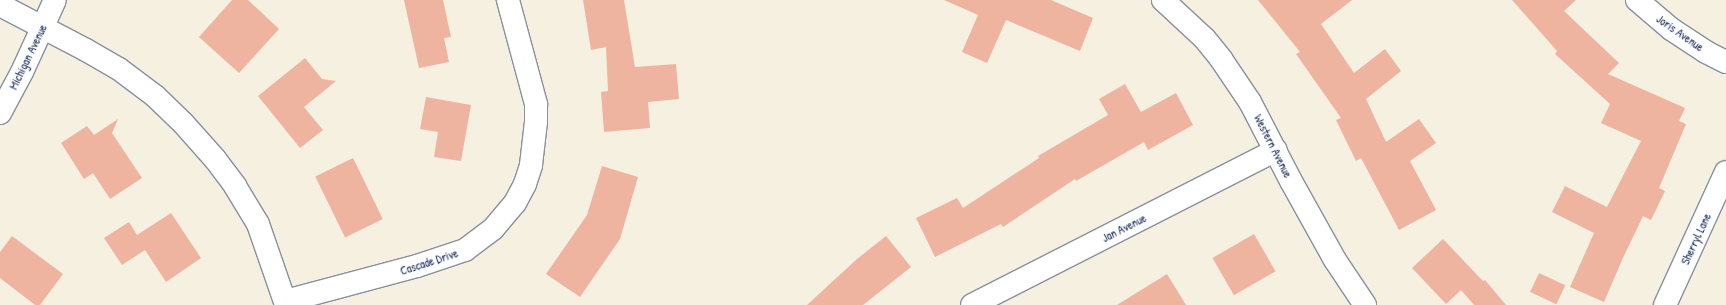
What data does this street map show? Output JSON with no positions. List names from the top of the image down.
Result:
{
  "streets": {
    "street": [
      "Joris Avenue",
      "Michigan Avenue",
      "Western Avenue",
      "Jan Avenue",
      "Sherryl Lane",
      "Cascade Drive"
    ]
  },
  "crossings": [
    ["Western Avenue", "Jan Avenue"]
  ]
}
